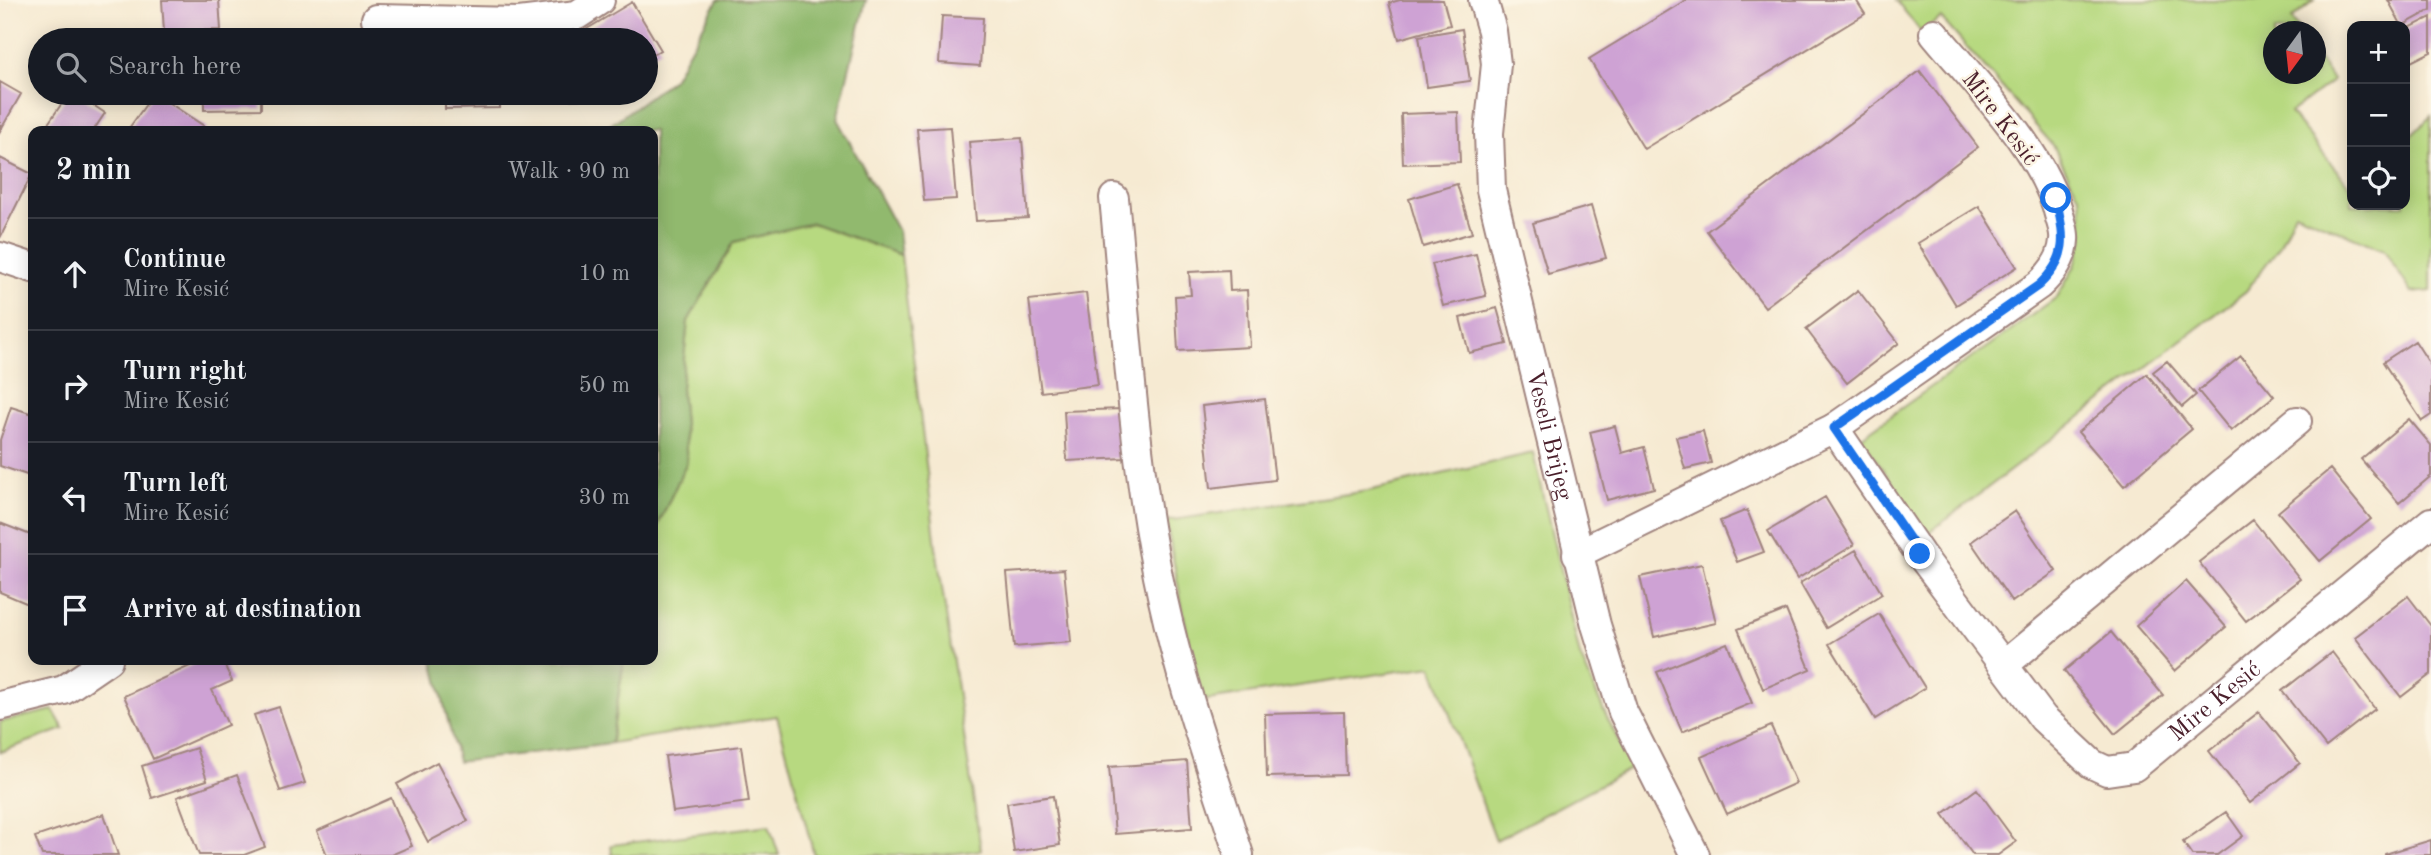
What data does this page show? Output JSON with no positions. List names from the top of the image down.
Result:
{
  "streets": {
    "street": ["Mire Kesić", "Veseli Brijeg"]
  },
  "crossings": [
    ["Mire Kesić", "Veseli Brijeg"]
  ],
  "north": "bottom",
  "page": {
    "map_buttons": ["+", "−"],
    "search": "Search here",
    "heading": ["2 min", "Walk · 90 m"],
    "list": [
      ["Continue", "Mire Kesić", "10 m"],
      ["Turn right", "Mire Kesić", "50 m"],
      ["Turn left", "Mire Kesić", "30 m"],
      "Arrive at destination"
    ]
  }
}
